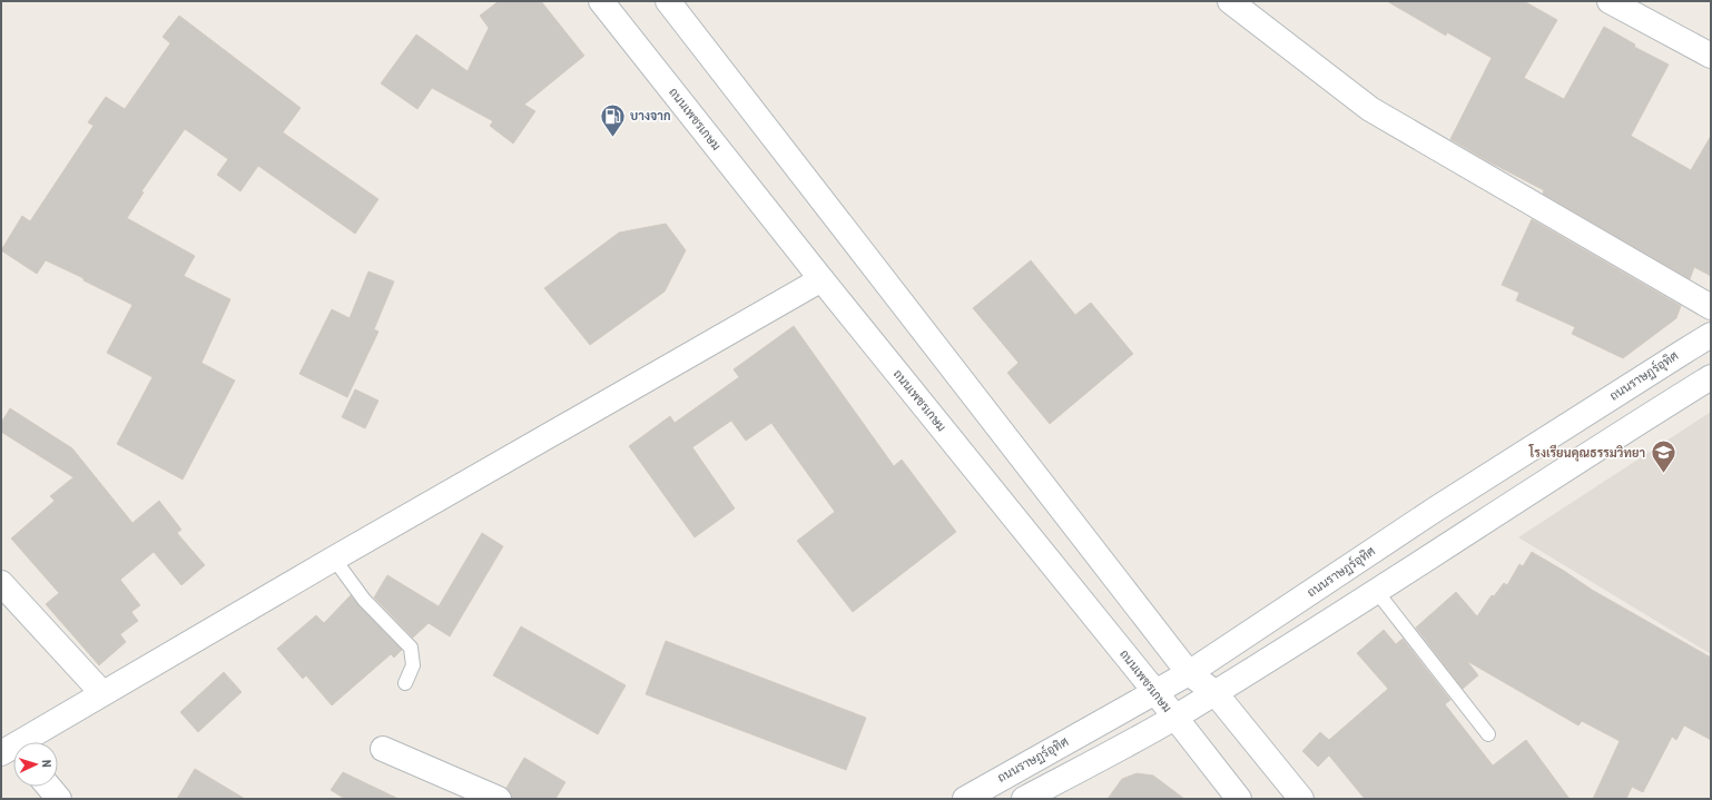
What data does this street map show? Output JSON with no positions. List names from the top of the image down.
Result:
{
  "streets": {
    "street": ["ถนนเพชรเกษม", "ถนนราษฏร์อุทิศ"]
  },
  "crossings": [
    ["ถนนเพชรเกษม", "ถนนราษฏร์อุทิศ"]
  ],
  "places": {
    "fuel station": ["บางจาก"],
    "school or university": ["โรงเรียนคุณธรรมวิทยา"]
  },
  "north": "right"
}
